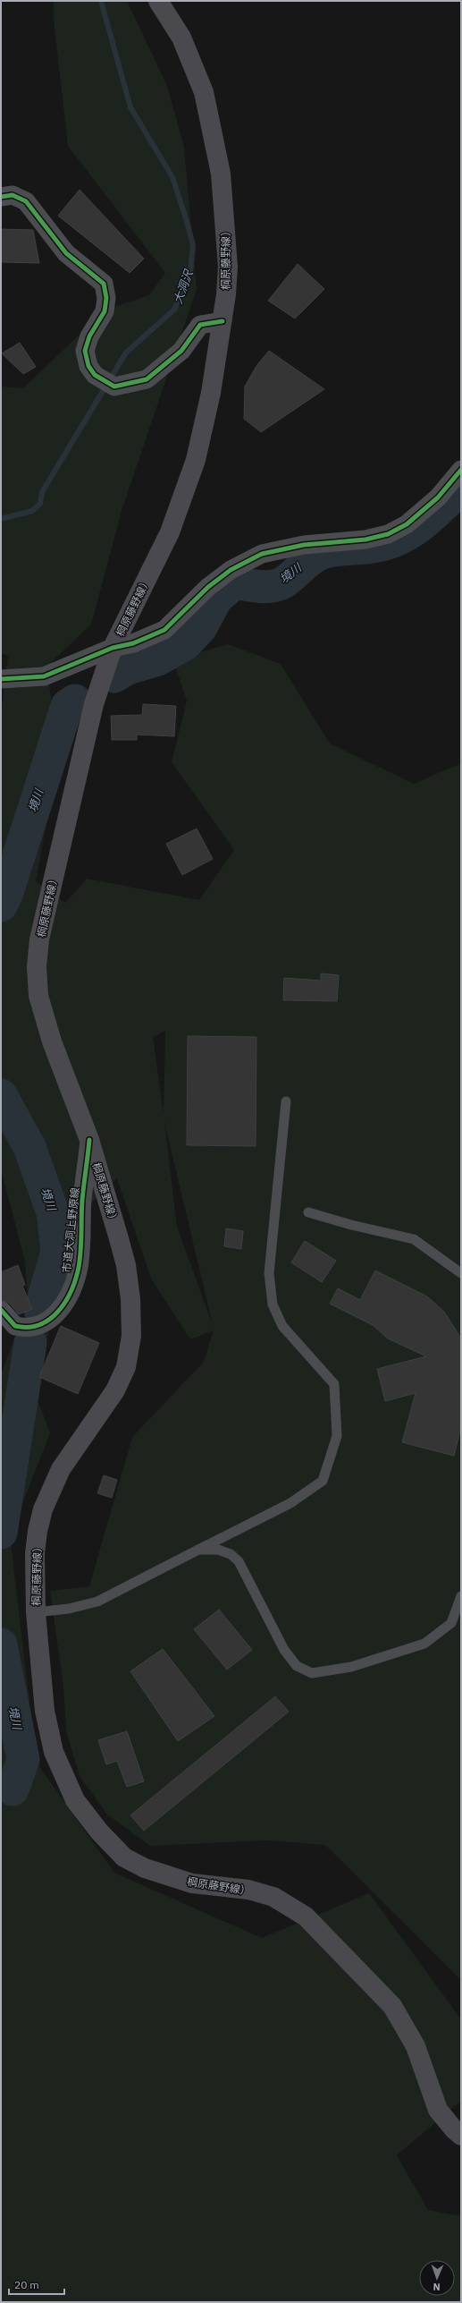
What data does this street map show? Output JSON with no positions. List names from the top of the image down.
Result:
{
  "streets": {
    "main road": ["棡原藤野線）"],
    "street": ["市道大洞上野原線"]
  },
  "crossings": [
    ["棡原藤野線）", "市道大洞上野原線"]
  ],
  "water": ["大洞沢", "境川"],
  "scale_bar": "20 m",
  "north": "bottom"
}
